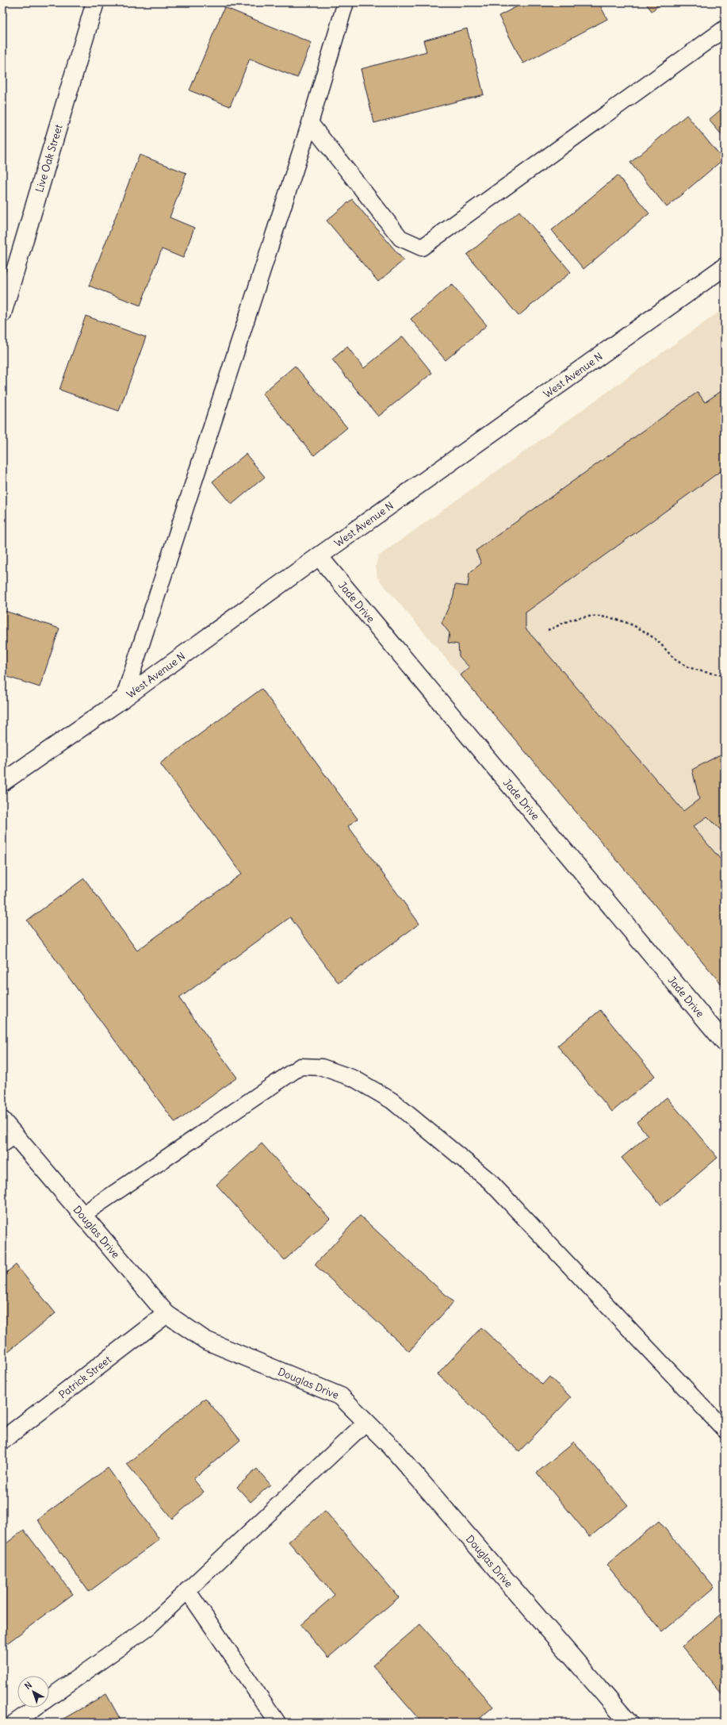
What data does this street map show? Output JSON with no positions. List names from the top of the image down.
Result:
{
  "streets": {
    "street": [
      "Live Oak Street",
      "West Avenue N",
      "Jade Drive",
      "Douglas Drive",
      "Patrick Street"
    ]
  },
  "crossings": [
    ["West Avenue N", "Jade Drive"],
    ["Douglas Drive", "Patrick Street"]
  ],
  "north": "top left"
}
